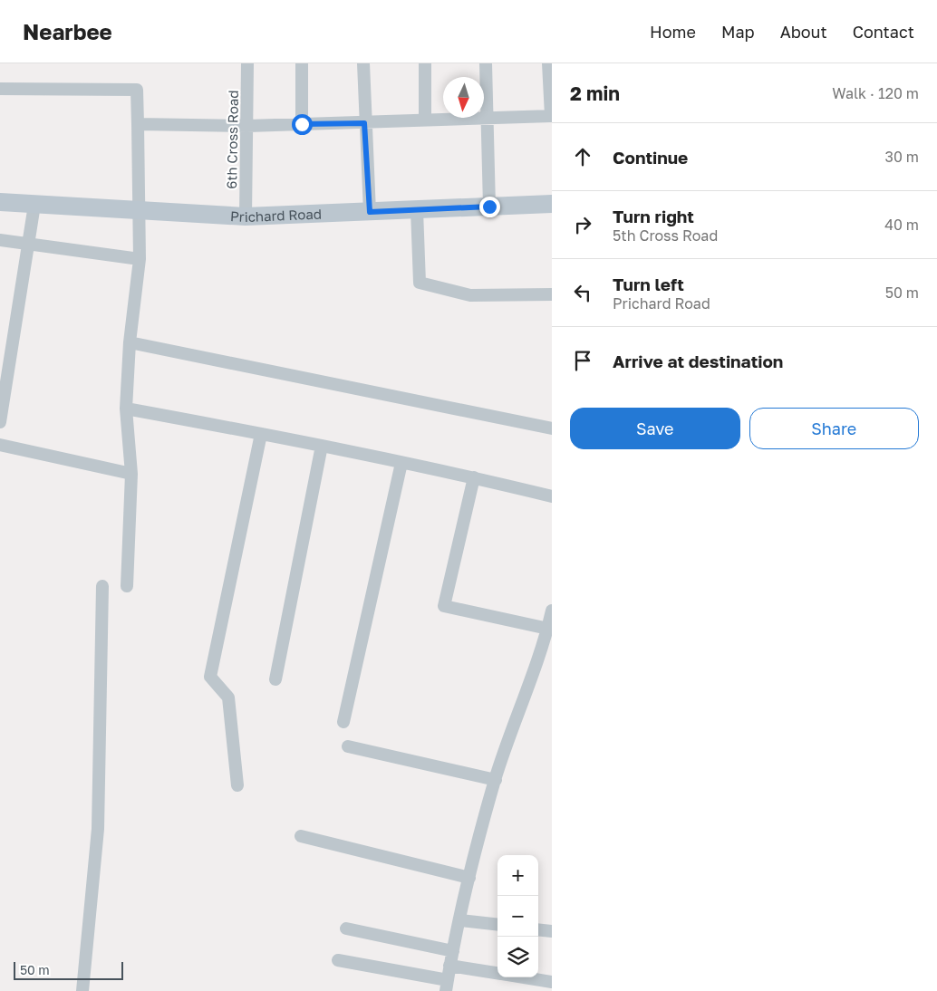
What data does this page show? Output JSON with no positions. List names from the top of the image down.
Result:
{
  "streets": {
    "street": ["6th Cross Road", "Prichard Road"]
  },
  "crossings": [
    ["6th Cross Road", "Prichard Road"]
  ],
  "scale_bar": "50 m",
  "north": "bottom",
  "page": {
    "header": "Nearbee",
    "nav": [
      "Home",
      "Map",
      "About",
      "Contact"
    ],
    "heading": ["2 min", "Walk · 120 m"],
    "list": [
      ["Continue", "30 m"],
      ["Turn right", "5th Cross Road", "40 m"],
      ["Turn left", "Prichard Road", "50 m"],
      "Arrive at destination"
    ],
    "buttons": ["Save", "Share"],
    "map_buttons": ["+", "−"],
    "scale": "50 m"
  }
}
